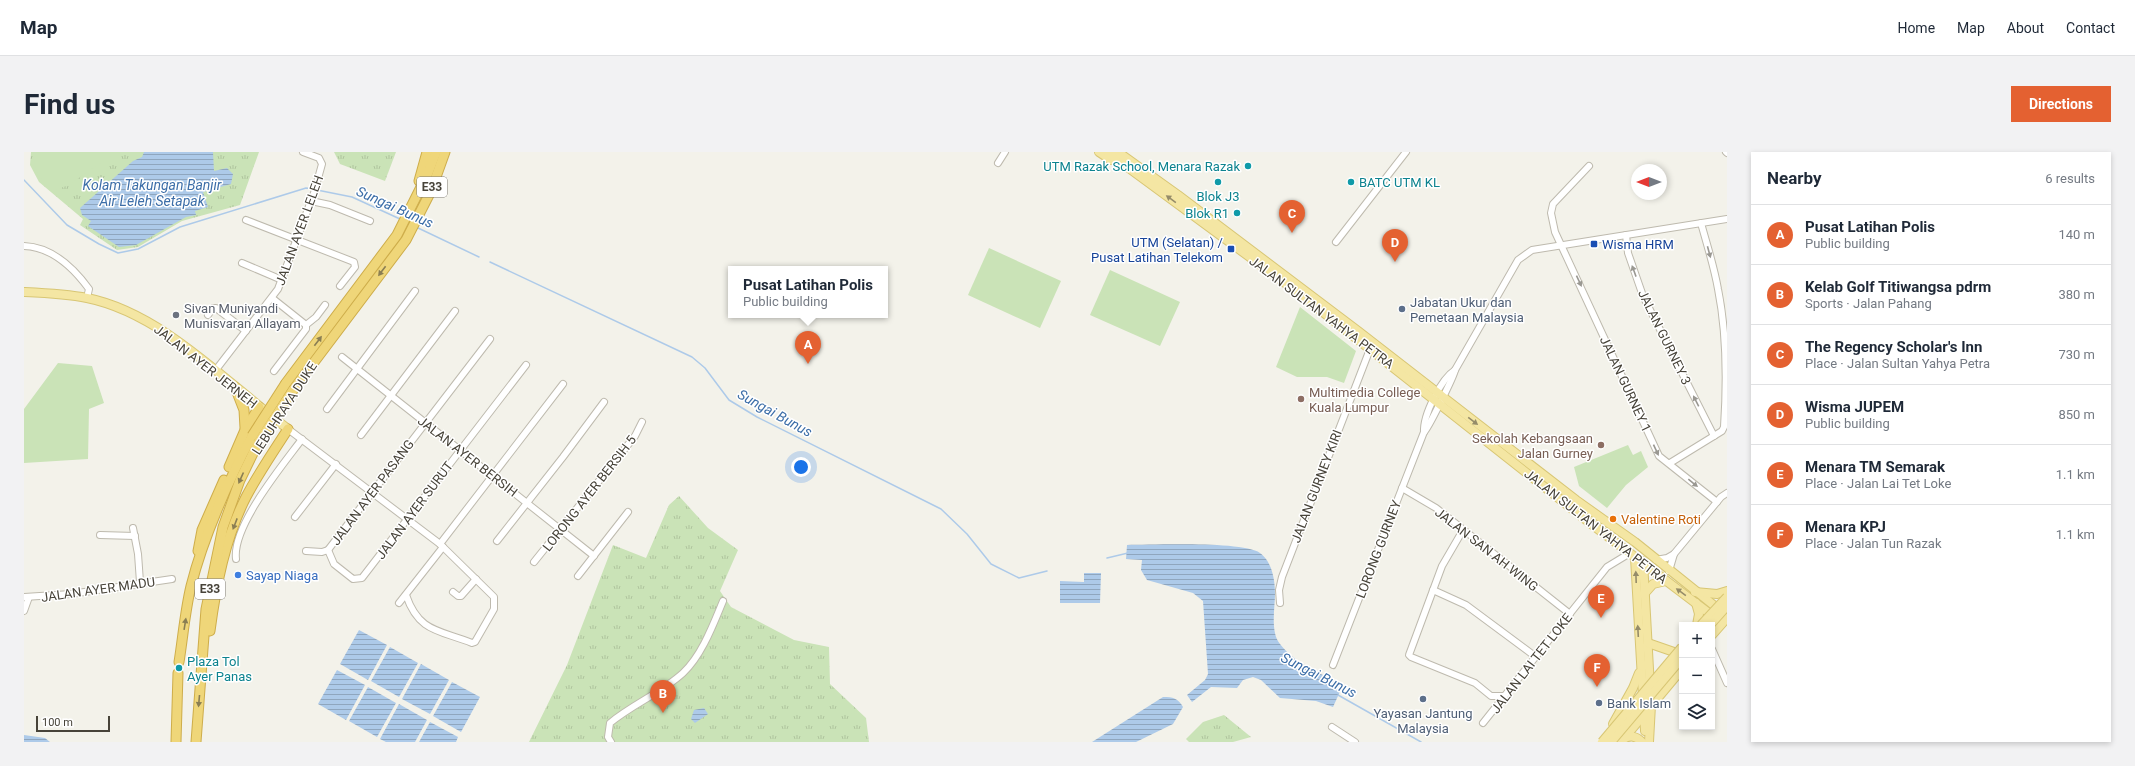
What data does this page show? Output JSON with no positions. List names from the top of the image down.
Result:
{
  "streets": {
    "highway": ["E33", "LEBUHRAYA DUKE"],
    "main road": ["JALAN SULTAN YAHYA PETRA", "JALAN AYER JERNEH"],
    "street": [
      "JALAN AYER LELEH",
      "JALAN GURNEY 3",
      "JALAN GURNEY 1",
      "JALAN AYER BERSIH",
      "JALAN GURNEY KIRI",
      "JALAN AYER PASANG",
      "LORONG AYER BERSIH 5",
      "JALAN AYER SURUT",
      "LORONG GURNEY",
      "JALAN SAN AH WING",
      "JALAN AYER MADU",
      "JALAN LAI TET LOKE"
    ]
  },
  "crossings": [
    ["JALAN AYER LELEH", "JALAN AYER JERNEH"],
    ["JALAN SULTAN YAHYA PETRA", "JALAN GURNEY KIRI"],
    ["JALAN SULTAN YAHYA PETRA", "LORONG GURNEY"],
    ["JALAN SULTAN YAHYA PETRA", "JALAN LAI TET LOKE"],
    ["JALAN GURNEY 3", "LORONG GURNEY"],
    ["JALAN AYER JERNEH", "JALAN AYER PASANG"],
    ["JALAN AYER JERNEH", "JALAN AYER SURUT"],
    ["JALAN GURNEY 1", "LORONG GURNEY"],
    ["JALAN AYER BERSIH", "JALAN AYER PASANG"],
    ["JALAN AYER BERSIH", "LORONG AYER BERSIH 5"],
    ["JALAN AYER BERSIH", "JALAN AYER SURUT"],
    ["JALAN AYER PASANG", "JALAN AYER SURUT"],
    ["LORONG GURNEY", "JALAN SAN AH WING"],
    ["JALAN SAN AH WING", "JALAN LAI TET LOKE"]
  ],
  "one_way": ["JALAN GURNEY 1"],
  "water": ["Kolam Takungan Banjir Air Leleh Setapak", "Sungai Bunus"],
  "places": {
    "other": [
      "UTM Razak School, Menara Razak",
      "Blok J3",
      "BATC UTM KL",
      "Blok R1",
      "Jabatan Ukur dan Pemetaan Malaysia",
      "Sivan Muniyandi Munisvaran Allayam",
      "Multimedia College Kuala Lumpur",
      "Sekolah Kebangsaan Jalan Gurney",
      "Valentine Roti",
      "Sayap Niaga",
      "Plaza Tol Ayer Panas",
      "Yayasan Jantung Malaysia",
      "Bank Islam"
    ],
    "transit": ["Wisma HRM", "UTM (Selatan) / Pusat Latihan Telekom"]
  },
  "scale_bar": "100 m",
  "north": "left",
  "page": {
    "header": "Map",
    "nav": [
      "Home",
      "Map",
      "About",
      "Contact"
    ],
    "buttons": "Directions",
    "title": "Find us",
    "heading": ["Nearby", "6 results"],
    "pins": [
      "C",
      "D",
      "A",
      "E",
      "F",
      "B"
    ],
    "list": [
      {
        "mark": "A",
        "name": "Pusat Latihan Polis",
        "note": "Public building",
        "value": "140 m"
      },
      {
        "mark": "B",
        "name": "Kelab Golf Titiwangsa pdrm",
        "note": "Sports · Jalan Pahang",
        "value": "380 m"
      },
      {
        "mark": "C",
        "name": "The Regency Scholar's Inn",
        "note": "Place · Jalan Sultan Yahya Petra",
        "value": "730 m"
      },
      {
        "mark": "D",
        "name": "Wisma JUPEM",
        "note": "Public building",
        "value": "850 m"
      },
      {
        "mark": "E",
        "name": "Menara TM Semarak",
        "note": "Place · Jalan Lai Tet Loke",
        "value": "1.1 km"
      },
      {
        "mark": "F",
        "name": "Menara KPJ",
        "note": "Place · Jalan Tun Razak",
        "value": "1.1 km"
      }
    ],
    "popup": ["Pusat Latihan Polis", "Public building"],
    "map_buttons": ["+", "−"],
    "scale": "100 m"
  }
}
